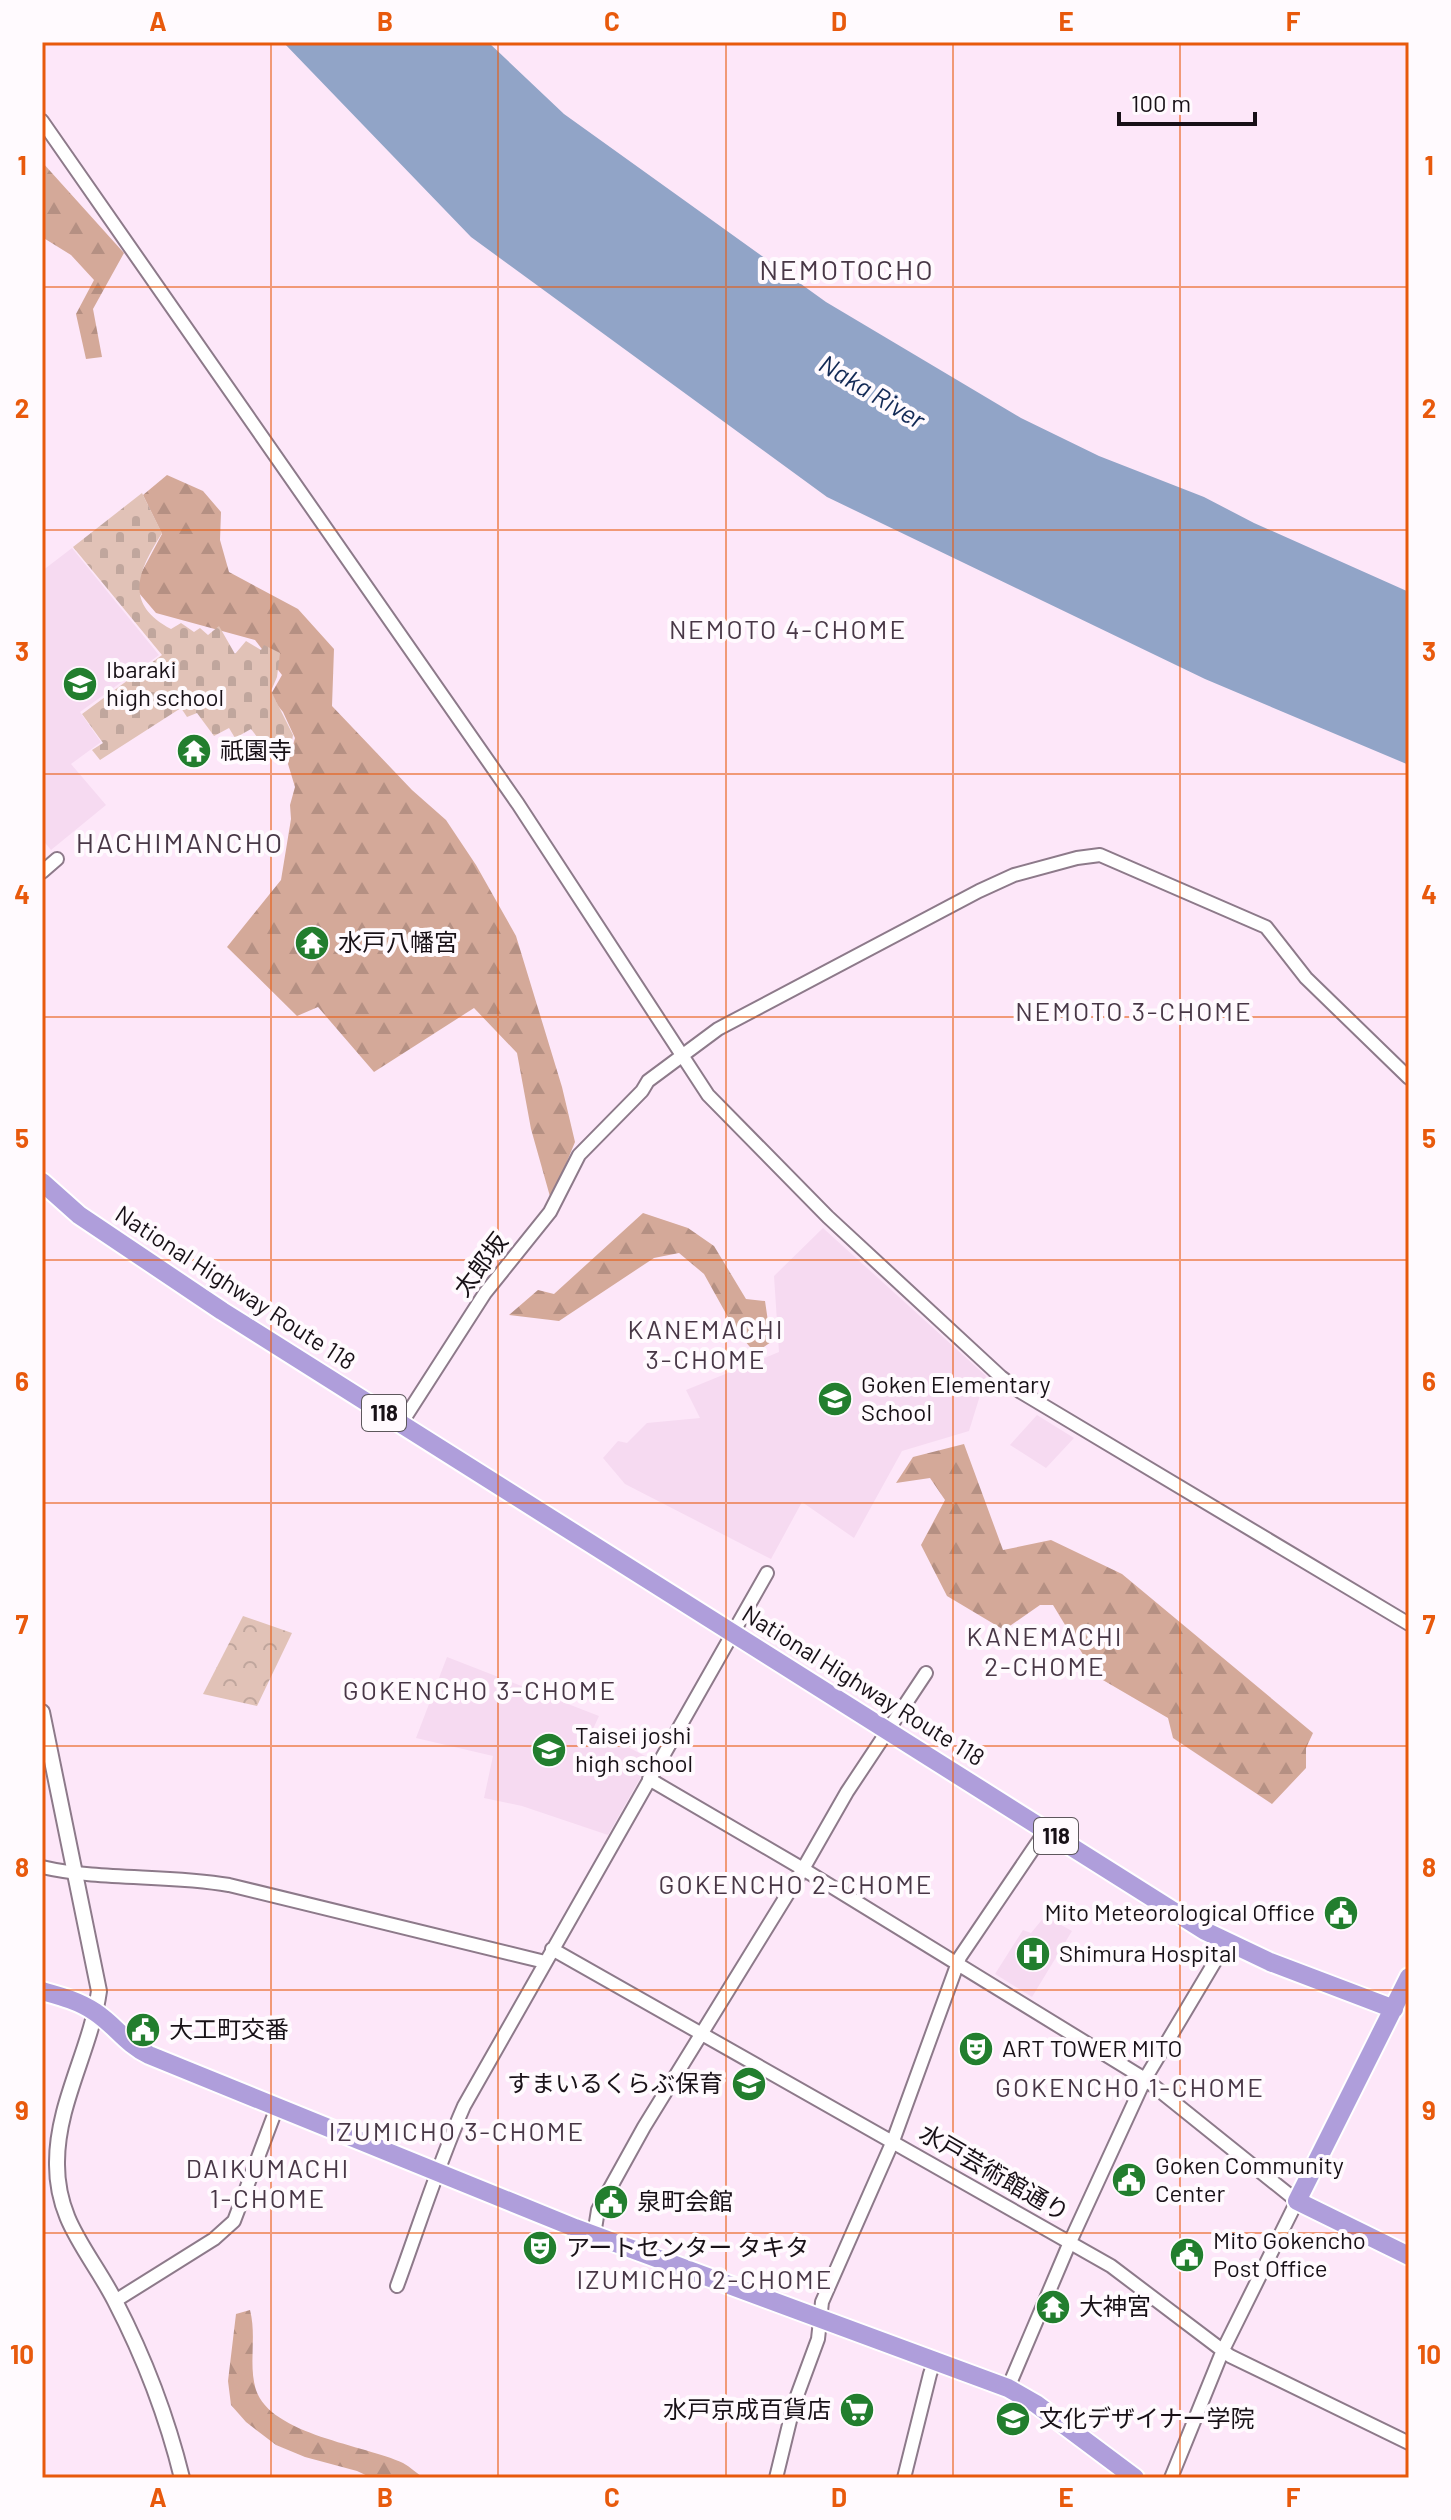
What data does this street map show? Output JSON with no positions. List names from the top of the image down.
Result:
{
  "streets": {
    "highway": ["National Highway Route 118", "118"],
    "street": ["太郎坂", "水戸芸術館通り"]
  },
  "crossings": [
    ["太郎坂", "National Highway Route 118"]
  ],
  "districts": [
    "NEMOTOCHO",
    "NEMOTO 4-CHOME",
    "HACHIMANCHO",
    "NEMOTO 3-CHOME",
    "KANEMACHI 3-CHOME",
    "KANEMACHI 2-CHOME",
    "GOKENCHO 3-CHOME",
    "GOKENCHO 2-CHOME",
    "GOKENCHO 1-CHOME",
    "IZUMICHO 3-CHOME",
    "DAIKUMACHI 1-CHOME",
    "IZUMICHO 2-CHOME"
  ],
  "water": ["Naka River"],
  "places": {
    "school or university": [
      "Ibaraki high school",
      "Goken Elementary School",
      "Taisei joshi high school",
      "すまいるくらぶ保育",
      "文化デザイナー学院"
    ],
    "temple": ["祇園寺", "水戸八幡宮", "大神宮"],
    "public building": [
      "Mito Meteorological Office",
      "大工町交番",
      "Goken Community Center",
      "泉町会館",
      "Mito Gokencho Post Office"
    ],
    "hospital": ["Shimura Hospital"],
    "theatre": ["ART TOWER MITO", "アートセンター タキタ"],
    "supermarket": ["水戸京成百貨店"]
  },
  "scale_bar": "100 m",
  "grid": {
    "columns": [
      "A",
      "B",
      "C",
      "D",
      "E",
      "F"
    ],
    "rows": [
      "1",
      "2",
      "3",
      "4",
      "5",
      "6",
      "7",
      "8",
      "9",
      "10"
    ]
  }
}
